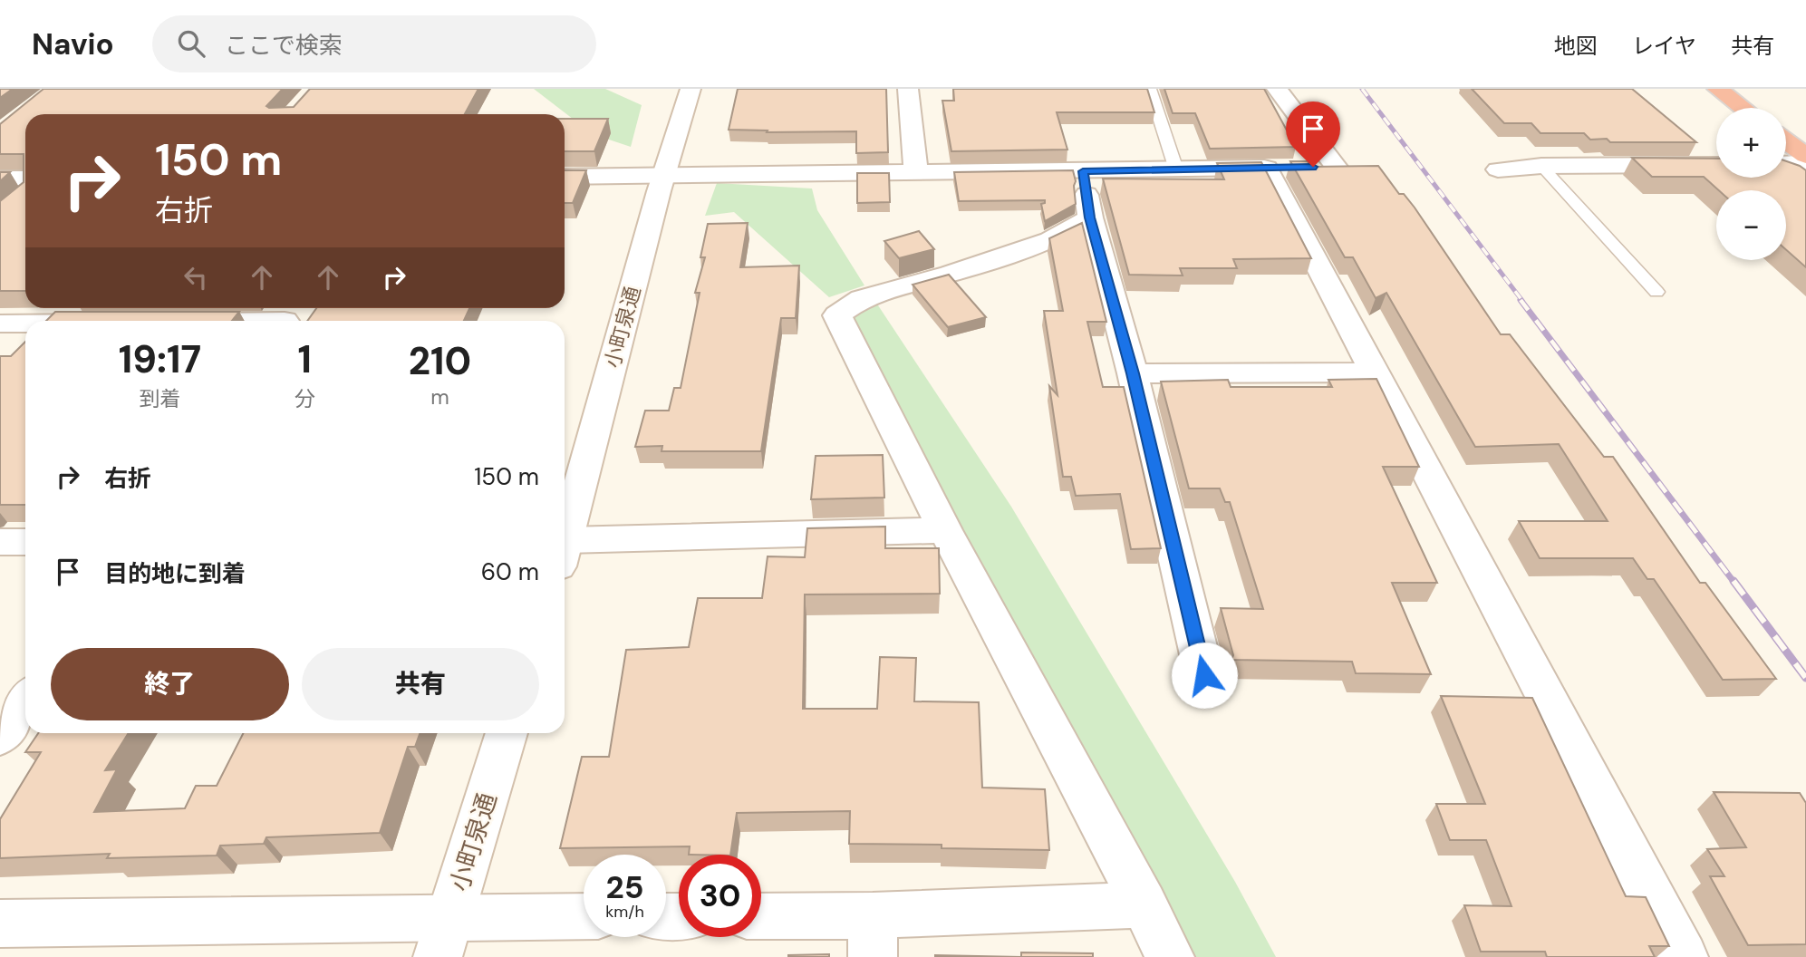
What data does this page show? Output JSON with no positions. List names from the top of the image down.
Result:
{
  "streets": {
    "street": ["小町泉通"]
  },
  "page": {
    "header": "Navio",
    "search": "ここで検索",
    "nav": ["地図", "レイヤ", "共有"],
    "map_buttons": ["+", "−"],
    "turn": ["150 m", "右折"],
    "eta": [
      "19:17",
      "到着",
      "1",
      "分",
      "210",
      "m"
    ],
    "list": [
      {
        "name": "右折",
        "value": "150 m"
      },
      {
        "name": "目的地に到着",
        "value": "60 m"
      }
    ],
    "buttons": ["終了", "共有"],
    "speed": "25 km/h",
    "limit": "30"
  }
}
